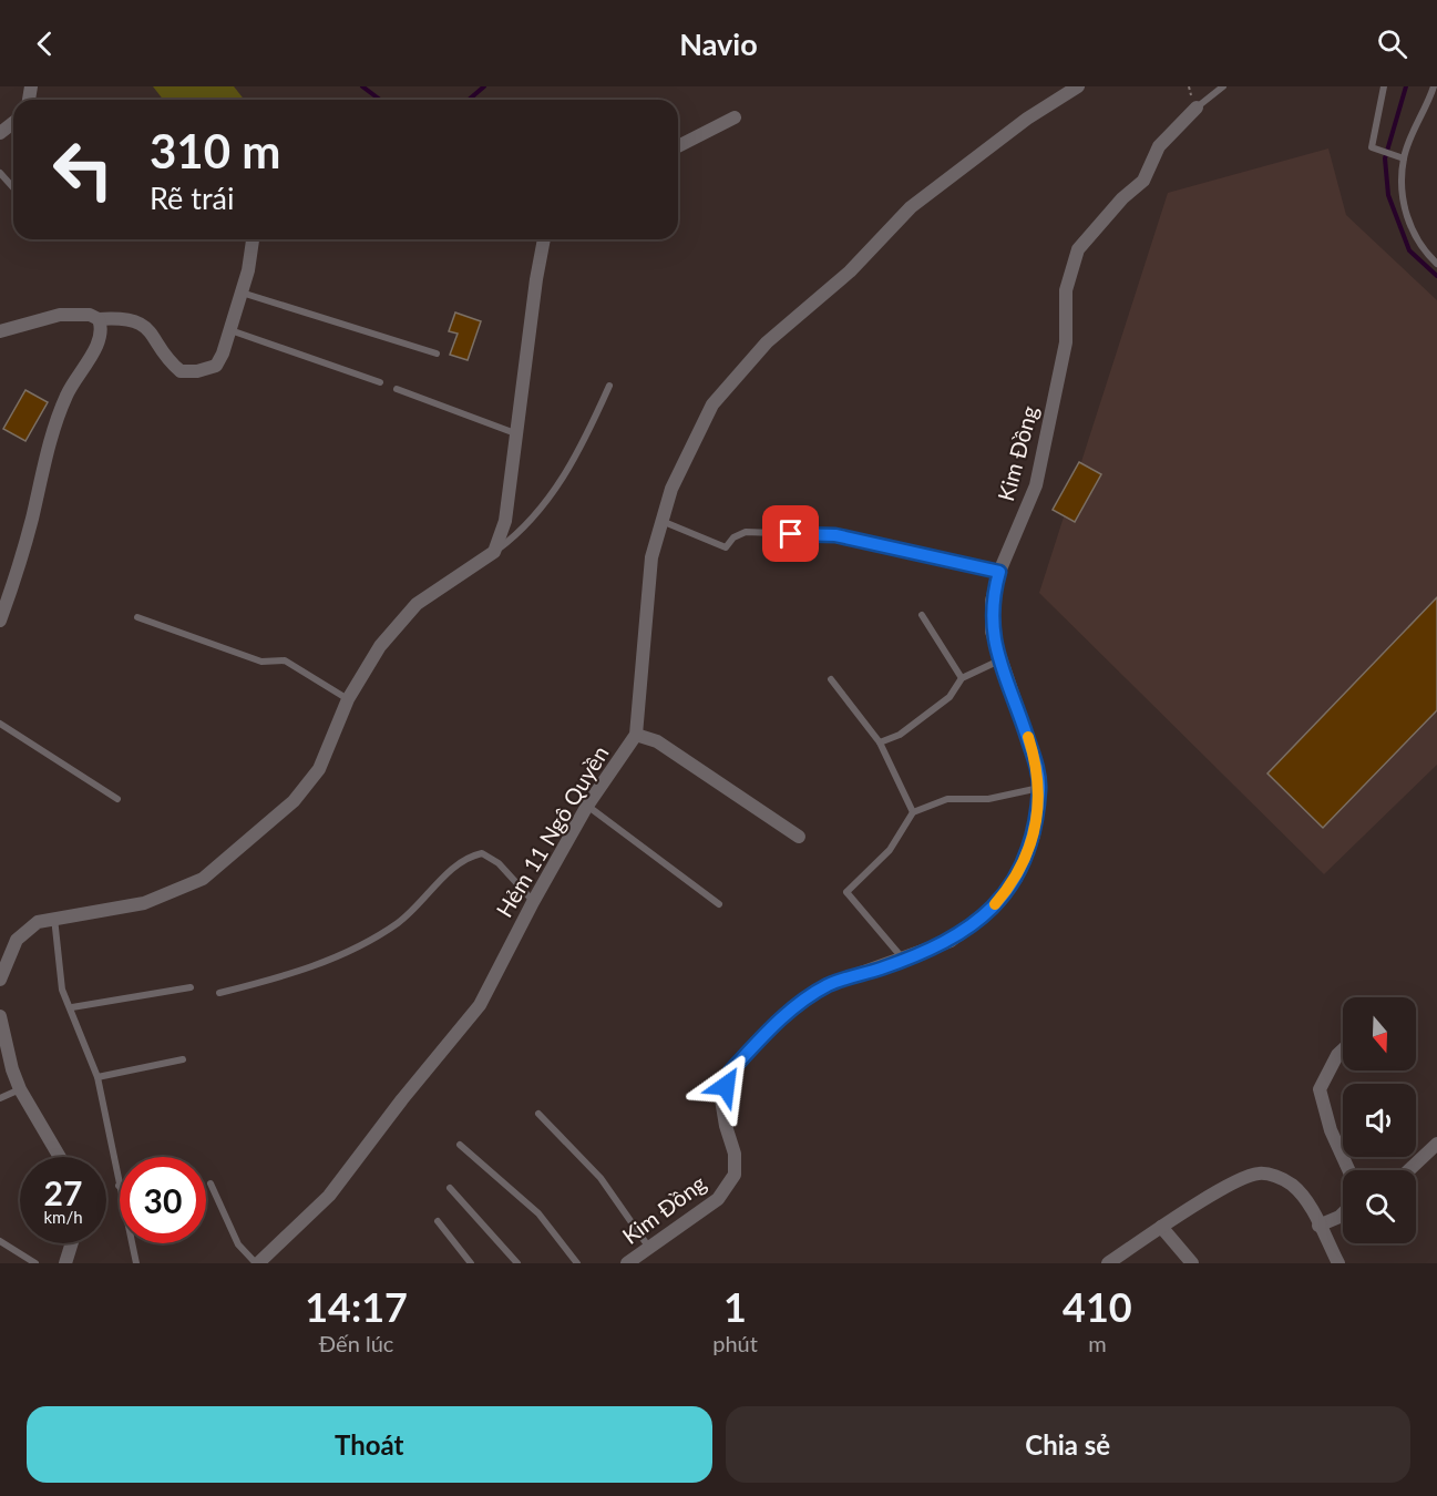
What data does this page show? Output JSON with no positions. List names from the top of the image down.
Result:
{
  "streets": {
    "street": ["Kim Đồng", "Hẻm 11 Ngô Quyền"]
  },
  "north": "bottom",
  "page": {
    "header": "Navio",
    "turn": ["310 m", "Rẽ trái"],
    "speed": "27 km/h",
    "limit": "30",
    "eta": [
      "14:17",
      "Đến lúc",
      "1",
      "phút",
      "410",
      "m"
    ],
    "buttons": ["Thoát", "Chia sẻ"]
  }
}
